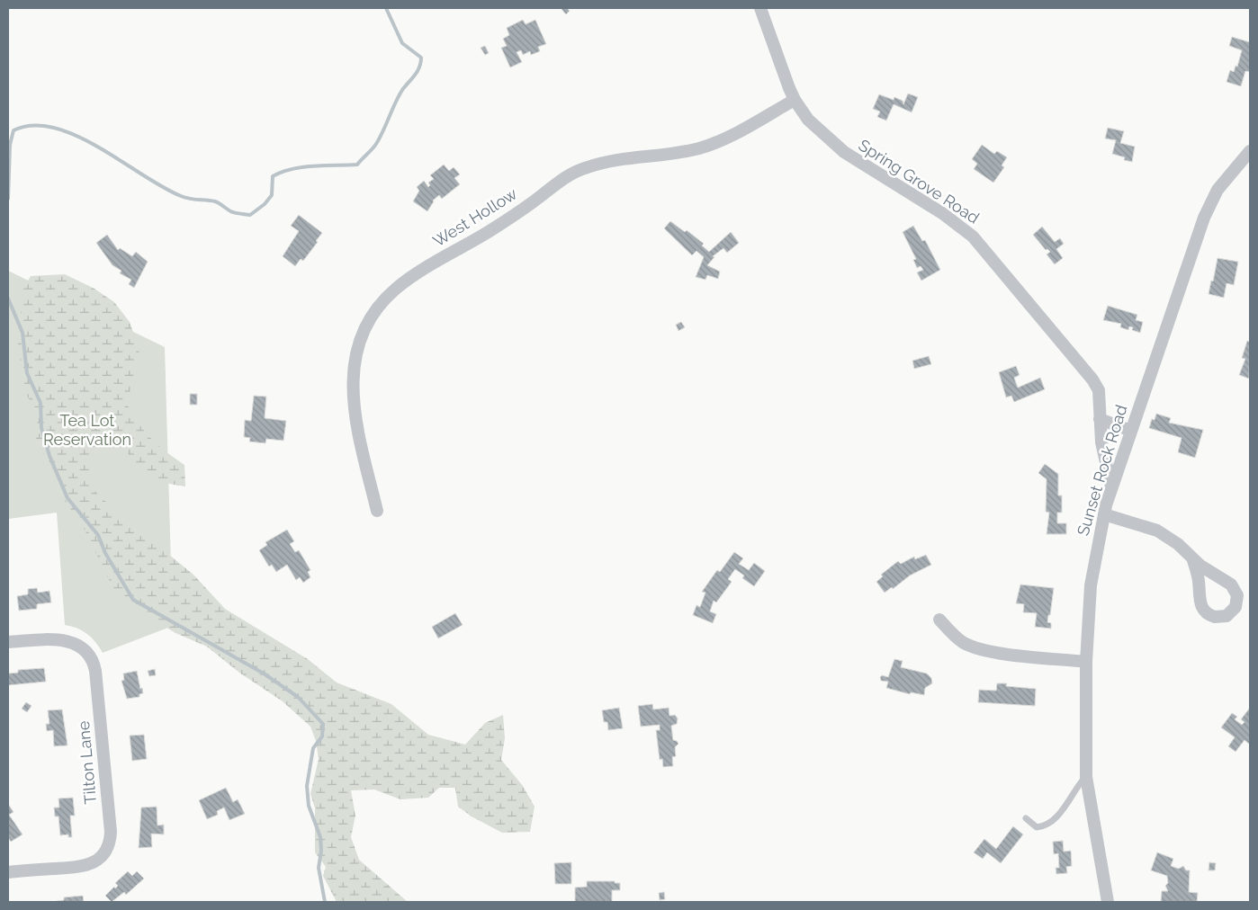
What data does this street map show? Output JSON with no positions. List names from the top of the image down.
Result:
{
  "streets": {
    "street": [
      "Spring Grove Road",
      "West Hollow",
      "Sunset Rock Road",
      "Tilton Lane"
    ]
  },
  "crossings": [
    ["Spring Grove Road", "West Hollow"],
    ["Spring Grove Road", "Sunset Rock Road"]
  ],
  "parks": ["Tea Lot Reservation"]
}
